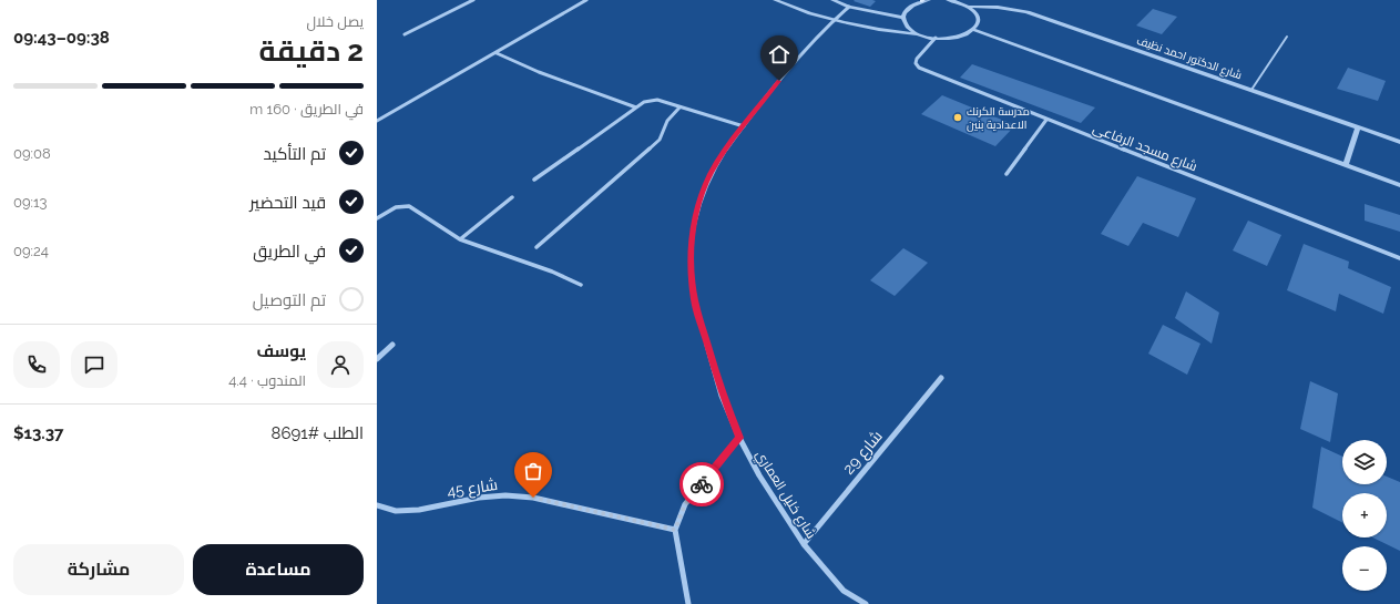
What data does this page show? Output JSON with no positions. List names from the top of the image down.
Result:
{
  "streets": {
    "street": [
      "شارع الدكتور احمد نظيف",
      "شارع مسجد الرفاعى",
      "شارع 29",
      "شارع 45",
      "شارع خليل العماري"
    ]
  },
  "crossings": [
    ["شارع 29", "شارع خليل العماري"]
  ],
  "places": ["مدرسة الكرنك الاعدادية بنين"],
  "page": {
    "heading": ["2 دقيقة", "يصل خلال", "09:38–09:43"],
    "panel": [
      "يوسف",
      "المندوب · 4.4",
      "الطلب #8691",
      "$13.37"
    ],
    "bar": "في الطريق · 160 m",
    "list": [
      ["تم التأكيد", "09:08"],
      ["قيد التحضير", "09:13"],
      ["في الطريق", "09:24"],
      "تم التوصيل"
    ],
    "map_buttons": ["+", "−"],
    "buttons": ["مساعدة", "مشاركة"]
  }
}
